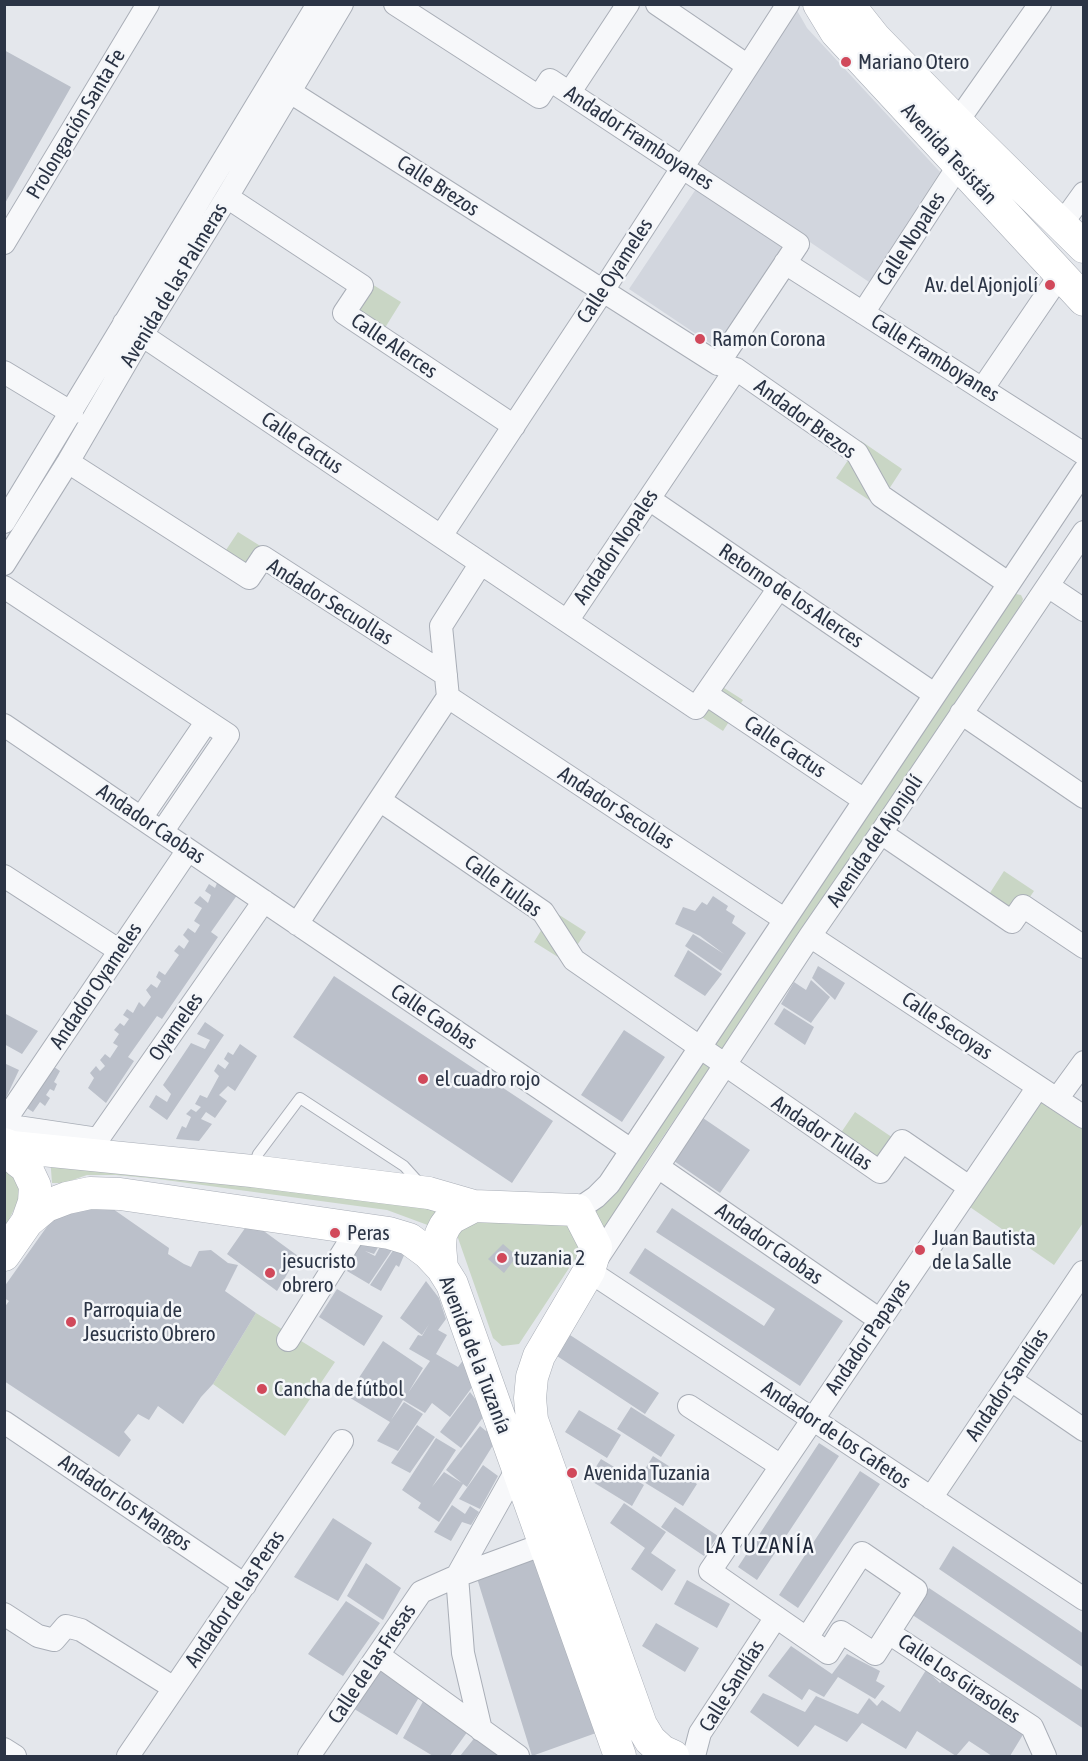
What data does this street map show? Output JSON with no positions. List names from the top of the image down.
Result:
{
  "streets": {
    "street": [
      "Prolongación Santa Fe",
      "Andador Framboyanes",
      "Avenida Tesistán",
      "Calle Brezos",
      "Calle Nopales",
      "Calle Oyameles",
      "Avenida de las Palmeras",
      "Calle Alerces",
      "Calle Framboyanes",
      "Andador Brezos",
      "Calle Cactus",
      "Andador Nopales",
      "Retorno de los Alerces",
      "Andador Secuollas",
      "Andador Secollas",
      "Andador Caobas",
      "Avenida del Ajonjolí",
      "Calle Tullas",
      "Andador Oyameles",
      "Calle Caobas",
      "Calle Secoyas",
      "Oyameles",
      "Andador Tullas",
      "Andador Papayas",
      "Avenida de la Tuzanía",
      "Andador Sandías",
      "Andador de los Cafetos",
      "Andador los Mangos",
      "Andador de las Peras",
      "Calle de las Fresas",
      "Calle Los Girasoles",
      "Calle Sandías"
    ]
  },
  "crossings": [
    ["Andador Framboyanes", "Calle Oyameles"],
    ["Andador Framboyanes", "Andador Nopales"],
    ["Avenida Tesistán", "Calle Nopales"],
    ["Calle Brezos", "Calle Oyameles"],
    ["Calle Brezos", "Avenida de las Palmeras"],
    ["Calle Nopales", "Calle Framboyanes"],
    ["Calle Oyameles", "Calle Alerces"],
    ["Calle Oyameles", "Calle Cactus"],
    ["Avenida de las Palmeras", "Calle Alerces"],
    ["Avenida de las Palmeras", "Calle Cactus"],
    ["Avenida de las Palmeras", "Andador Secuollas"],
    ["Calle Framboyanes", "Andador Nopales"],
    ["Andador Brezos", "Andador Nopales"],
    ["Andador Brezos", "Avenida del Ajonjolí"],
    ["Calle Cactus", "Andador Nopales"],
    ["Calle Cactus", "Avenida del Ajonjolí"],
    ["Andador Nopales", "Retorno de los Alerces"],
    ["Retorno de los Alerces", "Avenida del Ajonjolí"],
    ["Andador Secuollas", "Andador Secollas"],
    ["Andador Secollas", "Avenida del Ajonjolí"],
    ["Andador Caobas", "Avenida del Ajonjolí"],
    ["Andador Caobas", "Andador Oyameles"],
    ["Andador Caobas", "Calle Caobas"],
    ["Andador Caobas", "Oyameles"],
    ["Andador Caobas", "Andador Papayas"],
    ["Avenida del Ajonjolí", "Calle Tullas"],
    ["Avenida del Ajonjolí", "Calle Caobas"],
    ["Avenida del Ajonjolí", "Calle Secoyas"],
    ["Avenida del Ajonjolí", "Andador Tullas"],
    ["Avenida del Ajonjolí", "Avenida de la Tuzanía"],
    ["Avenida del Ajonjolí", "Andador de los Cafetos"],
    ["Calle Secoyas", "Andador Papayas"],
    ["Andador Tullas", "Andador Papayas"],
    ["Andador Papayas", "Andador de los Cafetos"],
    ["Andador Papayas", "Calle Sandías"],
    ["Avenida de la Tuzanía", "Andador de los Cafetos"],
    ["Avenida de la Tuzanía", "Calle de las Fresas"],
    ["Andador Sandías", "Andador de los Cafetos"],
    ["Andador los Mangos", "Andador de las Peras"]
  ],
  "districts": ["LA TUZANÍA"],
  "places": [
    "Mariano Otero",
    "Av. del Ajonjolí",
    "Ramon Corona",
    "el cuadro rojo",
    "Peras",
    "Juan Bautista de la Salle",
    "tuzania 2",
    "jesucristo obrero",
    "Parroquia de Jesucristo Obrero",
    "Cancha de fútbol",
    "Avenida Tuzania"
  ]
}
